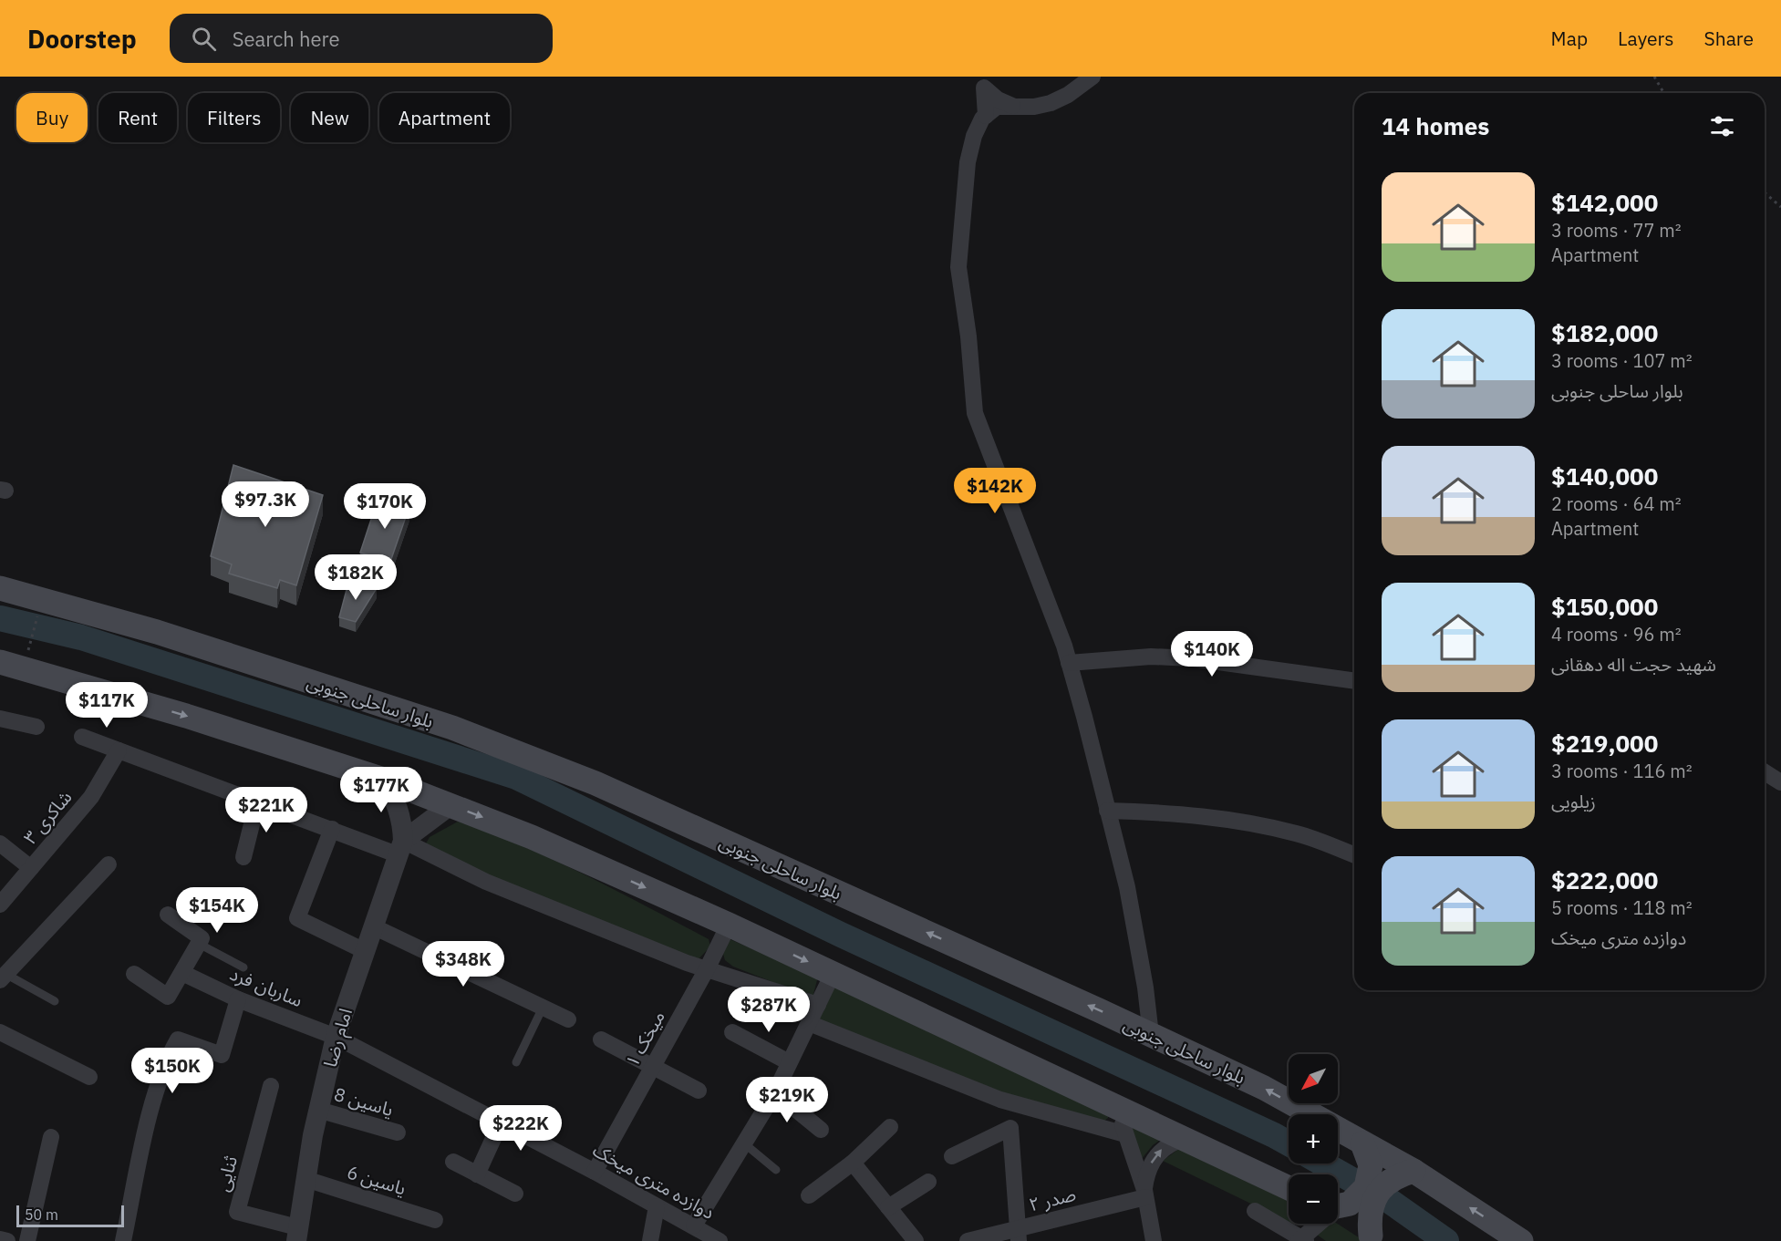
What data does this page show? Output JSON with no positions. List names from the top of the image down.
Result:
{
  "streets": {
    "main road": ["بلوار ساحلی جنوبی"],
    "street": [
      "شاکری ۳",
      "ساربان فرد",
      "امام رضا",
      "میخک ۱",
      "یاسین 8",
      "ثنایی",
      "یاسین 6",
      "دوازده متری میخک",
      "صدر ۲"
    ]
  },
  "crossings": [
    ["ساربان فرد", "امام رضا"],
    ["ساربان فرد", "دوازده متری میخک"],
    ["امام رضا", "یاسین 8"],
    ["امام رضا", "ثنایی"],
    ["امام رضا", "یاسین 6"],
    ["امام رضا", "دوازده متری میخک"],
    ["میخک ۱", "دوازده متری میخک"]
  ],
  "scale_bar": "50 m",
  "north": "bottom left",
  "page": {
    "header": "Doorstep",
    "search": "Search here",
    "nav": ["Map", "Layers", "Share"],
    "chip": [
      "Buy",
      "Rent",
      "Filters",
      "New",
      "Apartment"
    ],
    "heading": "14 homes",
    "list": [
      {
        "name": "$142,000",
        "note": "3 rooms · 77 m² · Apartment"
      },
      {
        "name": "$182,000",
        "note": "3 rooms · 107 m² · بلوار ساحلی جنوبی"
      },
      {
        "name": "$140,000",
        "note": "2 rooms · 64 m² · Apartment"
      },
      {
        "name": "$150,000",
        "note": "4 rooms · 96 m² · شهید حجت اله دهقانی"
      },
      {
        "name": "$219,000",
        "note": "3 rooms · 116 m² · زیلویی"
      },
      {
        "name": "$222,000",
        "note": "5 rooms · 118 m² · دوازده متری میخک"
      }
    ],
    "price": [
      "$142K",
      "$97.3K",
      "$170K",
      "$182K",
      "$140K",
      "$117K",
      "$177K",
      "$221K",
      "$154K",
      "$348K",
      "$287K",
      "$150K",
      "$219K",
      "$222K"
    ],
    "map_buttons": ["+", "−"],
    "scale": "50 m"
  }
}
